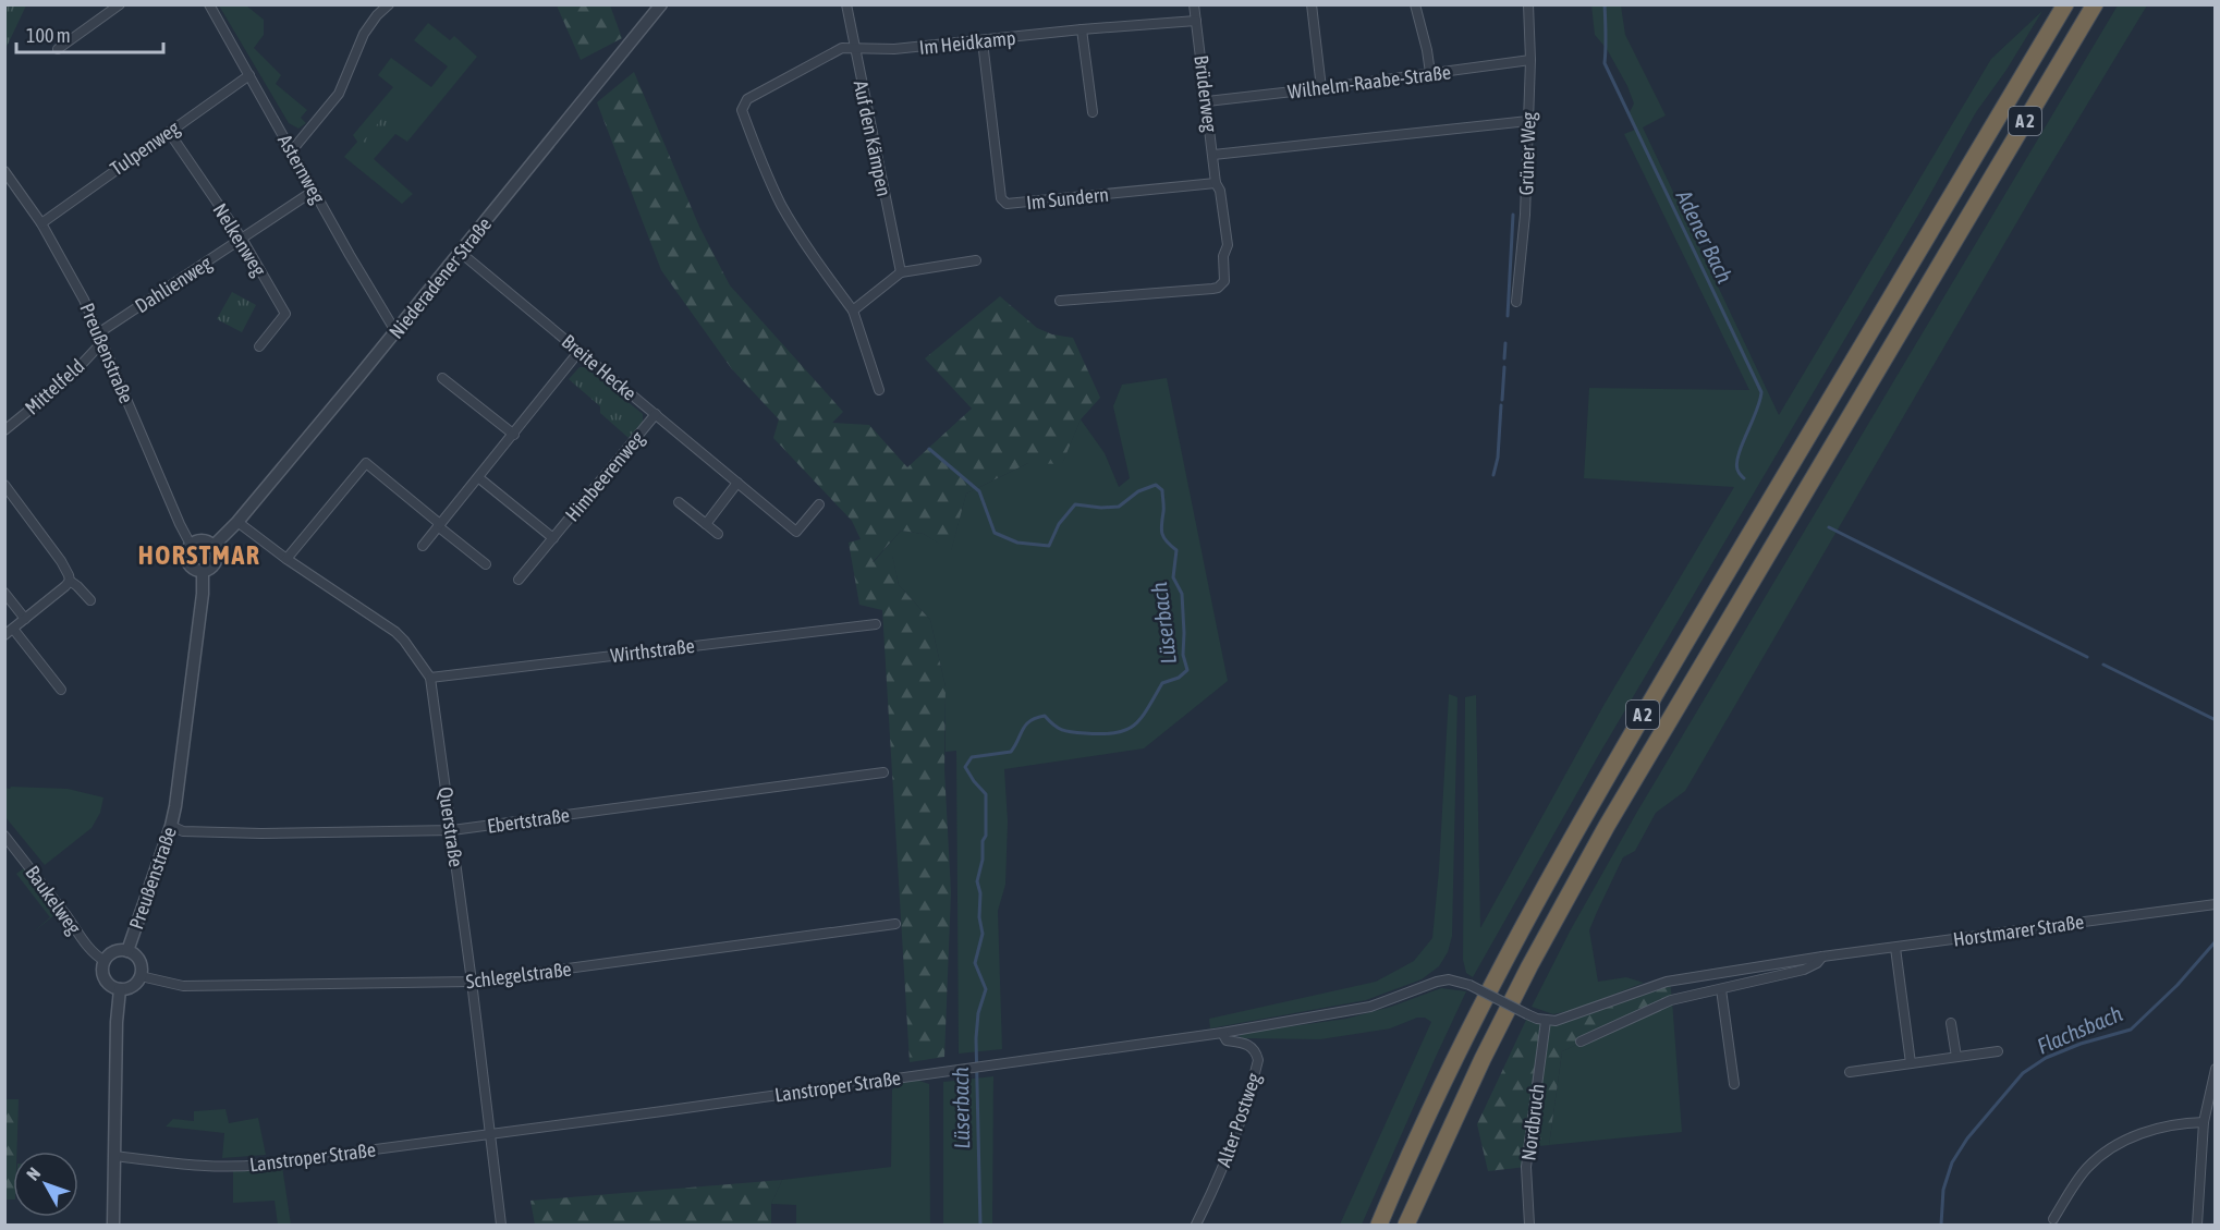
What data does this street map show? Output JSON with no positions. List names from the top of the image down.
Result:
{
  "streets": {
    "highway": ["A 2"],
    "street": [
      "Im Heidkamp",
      "Wilhelm-Raabe-Straße",
      "Brüderweg",
      "Auf den Kämpen",
      "Tulpenweg",
      "Grüner Weg",
      "Asternweg",
      "Im Sundern",
      "Nelkenweg",
      "Niederadener Straße",
      "Dahlienweg",
      "Preußenstraße",
      "Breite Hecke",
      "Mittelfeld",
      "Himbeerenweg",
      "Wirthstraße",
      "Ebertstraße",
      "Querstraße",
      "Baukelweg",
      "Horstmarer Straße",
      "Schlegelstraße",
      "Lanstroper Straße",
      "Alter Postweg",
      "Nordbruch"
    ]
  },
  "crossings": [
    ["Im Heidkamp", "Brüderweg"],
    ["Im Heidkamp", "Auf den Kämpen"],
    ["Im Heidkamp", "Im Sundern"],
    ["Wilhelm-Raabe-Straße", "Brüderweg"],
    ["Wilhelm-Raabe-Straße", "Grüner Weg"],
    ["Brüderweg", "Im Sundern"],
    ["Tulpenweg", "Asternweg"],
    ["Tulpenweg", "Nelkenweg"],
    ["Tulpenweg", "Preußenstraße"],
    ["Asternweg", "Niederadener Straße"],
    ["Asternweg", "Dahlienweg"],
    ["Nelkenweg", "Dahlienweg"],
    ["Niederadener Straße", "Preußenstraße"],
    ["Niederadener Straße", "Breite Hecke"],
    ["Niederadener Straße", "Querstraße"],
    ["Dahlienweg", "Preußenstraße"],
    ["Dahlienweg", "Mittelfeld"],
    ["Preußenstraße", "Mittelfeld"],
    ["Preußenstraße", "Ebertstraße"],
    ["Preußenstraße", "Baukelweg"],
    ["Preußenstraße", "Schlegelstraße"],
    ["Breite Hecke", "Himbeerenweg"],
    ["Wirthstraße", "Querstraße"],
    ["Ebertstraße", "Querstraße"],
    ["Querstraße", "Schlegelstraße"],
    ["Querstraße", "Lanstroper Straße"],
    ["Baukelweg", "Schlegelstraße"],
    ["Horstmarer Straße", "Lanstroper Straße"],
    ["Horstmarer Straße", "Nordbruch"],
    ["Lanstroper Straße", "Alter Postweg"],
    ["Lanstroper Straße", "Nordbruch"]
  ],
  "districts": ["HORSTMAR"],
  "water": ["Adener Bach", "Lüserbach", "Flachsbach"],
  "scale_bar": "100 m",
  "north": "top left"
}
